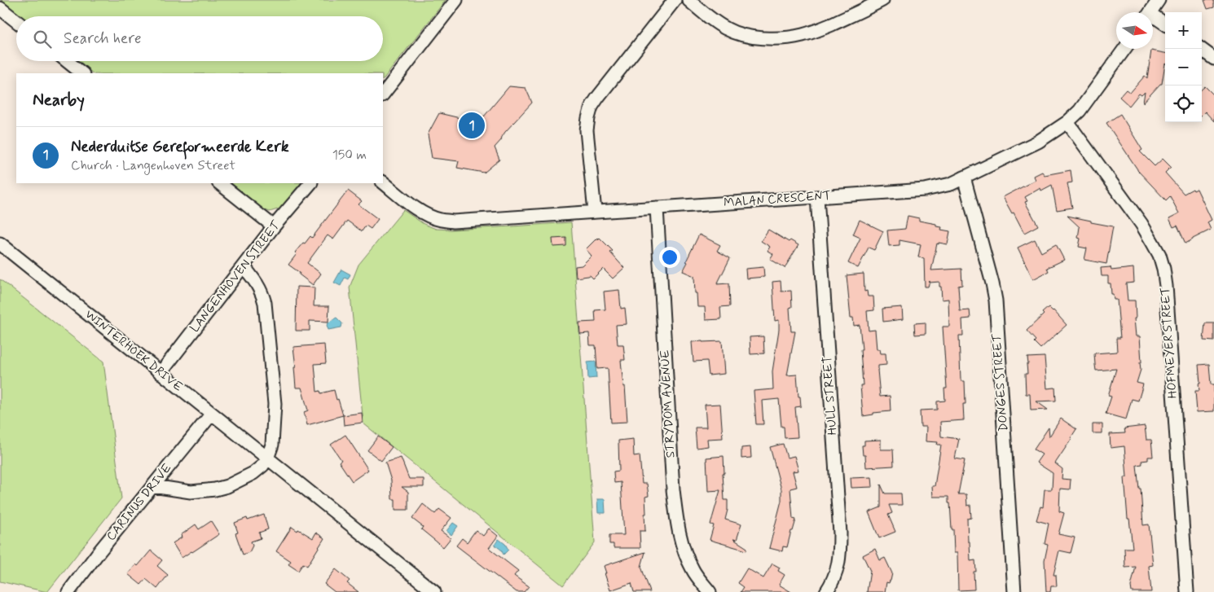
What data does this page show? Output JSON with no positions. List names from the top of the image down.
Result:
{
  "streets": {
    "street": [
      "MALAN CRESCENT",
      "LANGENHOVEN STREET",
      "HOFMEYER STREET",
      "WINTERHOEK DRIVE",
      "DONGES STREET",
      "HULL STREET",
      "STRYDOM AVENUE",
      "CARINUS DRIVE"
    ]
  },
  "crossings": [
    ["MALAN CRESCENT", "HOFMEYER STREET"],
    ["MALAN CRESCENT", "DONGES STREET"],
    ["MALAN CRESCENT", "HULL STREET"],
    ["MALAN CRESCENT", "STRYDOM AVENUE"],
    ["LANGENHOVEN STREET", "WINTERHOEK DRIVE"],
    ["WINTERHOEK DRIVE", "CARINUS DRIVE"]
  ],
  "north": "right",
  "page": {
    "map_buttons": ["+", "−"],
    "search": "Search here",
    "heading": "Nearby",
    "pins": "1",
    "list": [
      {
        "mark": "1",
        "name": "Nederduitse Gereformeerde Kerk",
        "note": "Church · Langenhoven Street",
        "value": "150 m"
      }
    ]
  }
}
